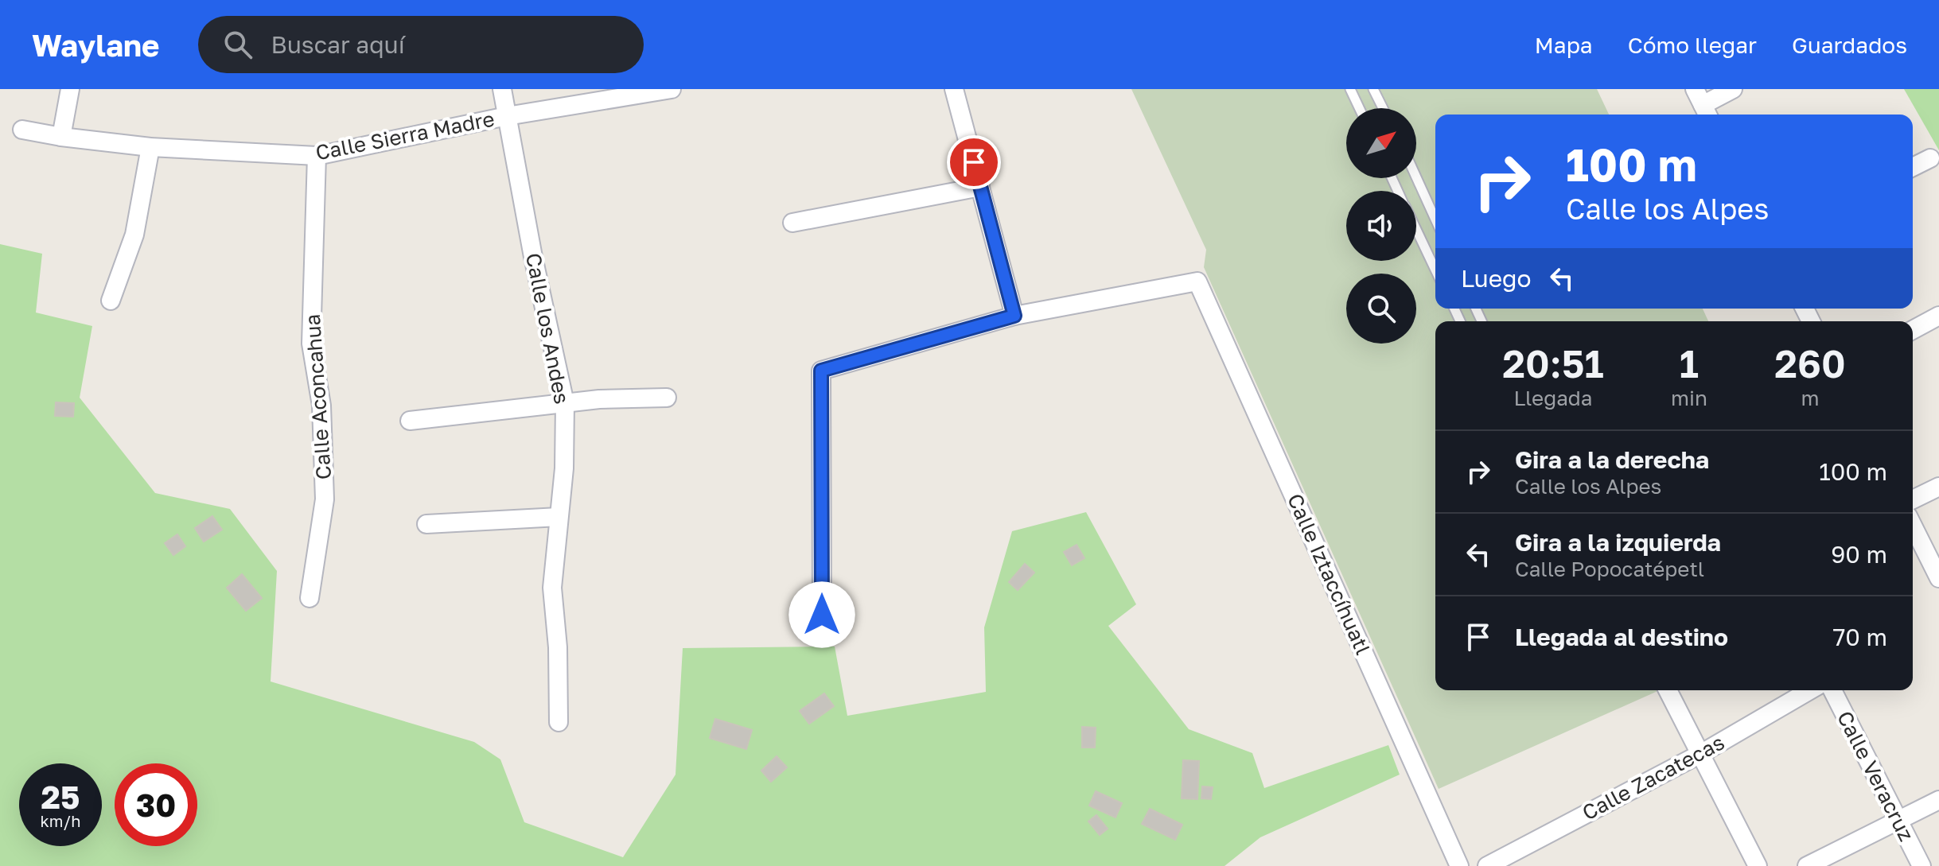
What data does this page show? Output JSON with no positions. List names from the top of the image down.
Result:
{
  "streets": {
    "street": [
      "Calle Sierra Madre",
      "Calle los Andes",
      "Calle Aconcahua",
      "Calle Iztaccíhuatl",
      "Calle Veracruz",
      "Calle Zacatecas"
    ]
  },
  "crossings": [
    ["Calle Sierra Madre", "Calle los Andes"],
    ["Calle Sierra Madre", "Calle Aconcahua"]
  ],
  "north": "top right",
  "page": {
    "header": "Waylane",
    "search": "Buscar aquí",
    "nav": ["Mapa", "Cómo llegar", "Guardados"],
    "turn": ["100 m", "Calle los Alpes"],
    "then": "Luego",
    "eta": [
      "20:51",
      "Llegada",
      "1",
      "min",
      "260",
      "m"
    ],
    "list": [
      {
        "name": "Gira a la derecha",
        "note": "Calle los Alpes",
        "value": "100 m"
      },
      {
        "name": "Gira a la izquierda",
        "note": "Calle Popocatépetl",
        "value": "90 m"
      },
      {
        "name": "Llegada al destino",
        "value": "70 m"
      }
    ],
    "speed": "25 km/h",
    "limit": "30"
  }
}
